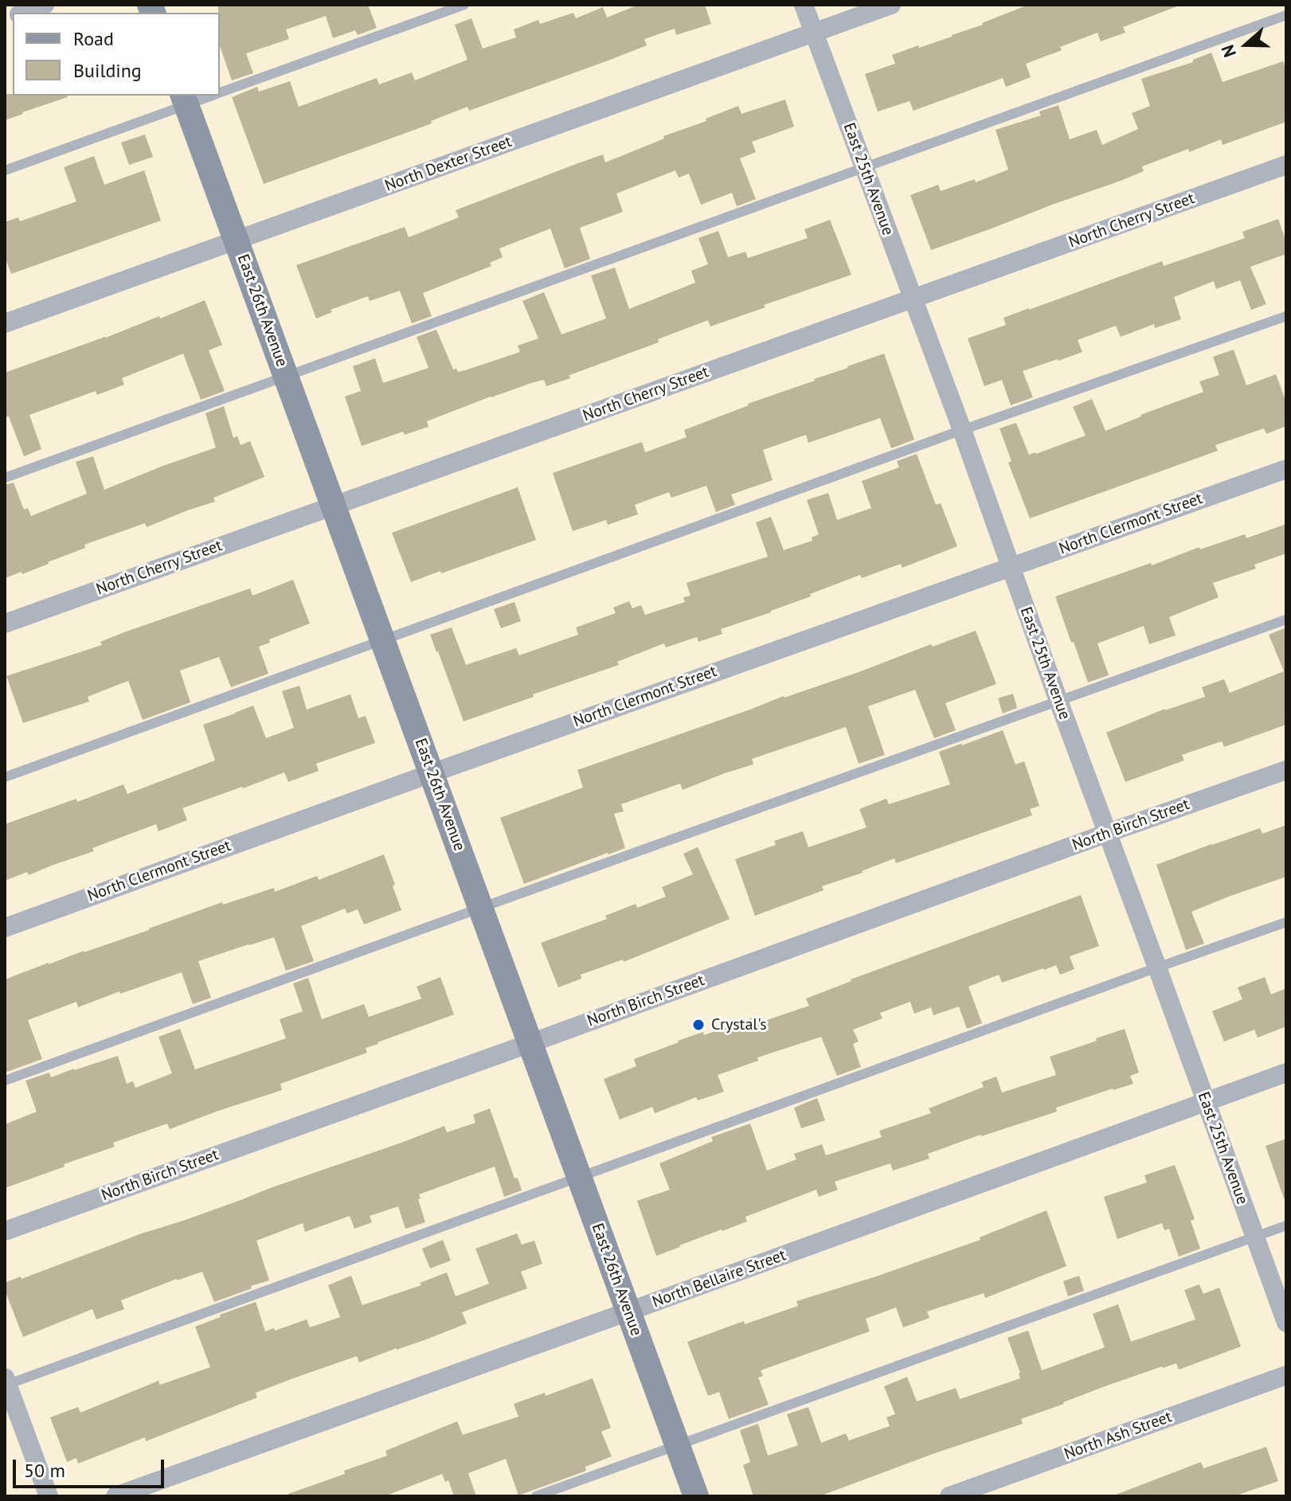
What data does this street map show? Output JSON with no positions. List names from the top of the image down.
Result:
{
  "streets": {
    "street": [
      "North Dexter Street",
      "East 25th Avenue",
      "North Cherry Street",
      "East 26th Avenue",
      "North Clermont Street",
      "North Birch Street",
      "North Bellaire Street",
      "North Ash Street"
    ]
  },
  "crossings": [
    ["North Dexter Street", "East 25th Avenue"],
    ["North Dexter Street", "East 26th Avenue"],
    ["East 25th Avenue", "North Cherry Street"],
    ["East 25th Avenue", "North Clermont Street"],
    ["East 25th Avenue", "North Birch Street"],
    ["East 25th Avenue", "North Bellaire Street"],
    ["North Cherry Street", "East 26th Avenue"],
    ["East 26th Avenue", "North Clermont Street"],
    ["East 26th Avenue", "North Birch Street"],
    ["East 26th Avenue", "North Bellaire Street"]
  ],
  "places": ["Crystal's"],
  "legend": ["Road", "Building"],
  "scale_bar": "50 m",
  "north": "left"
}
